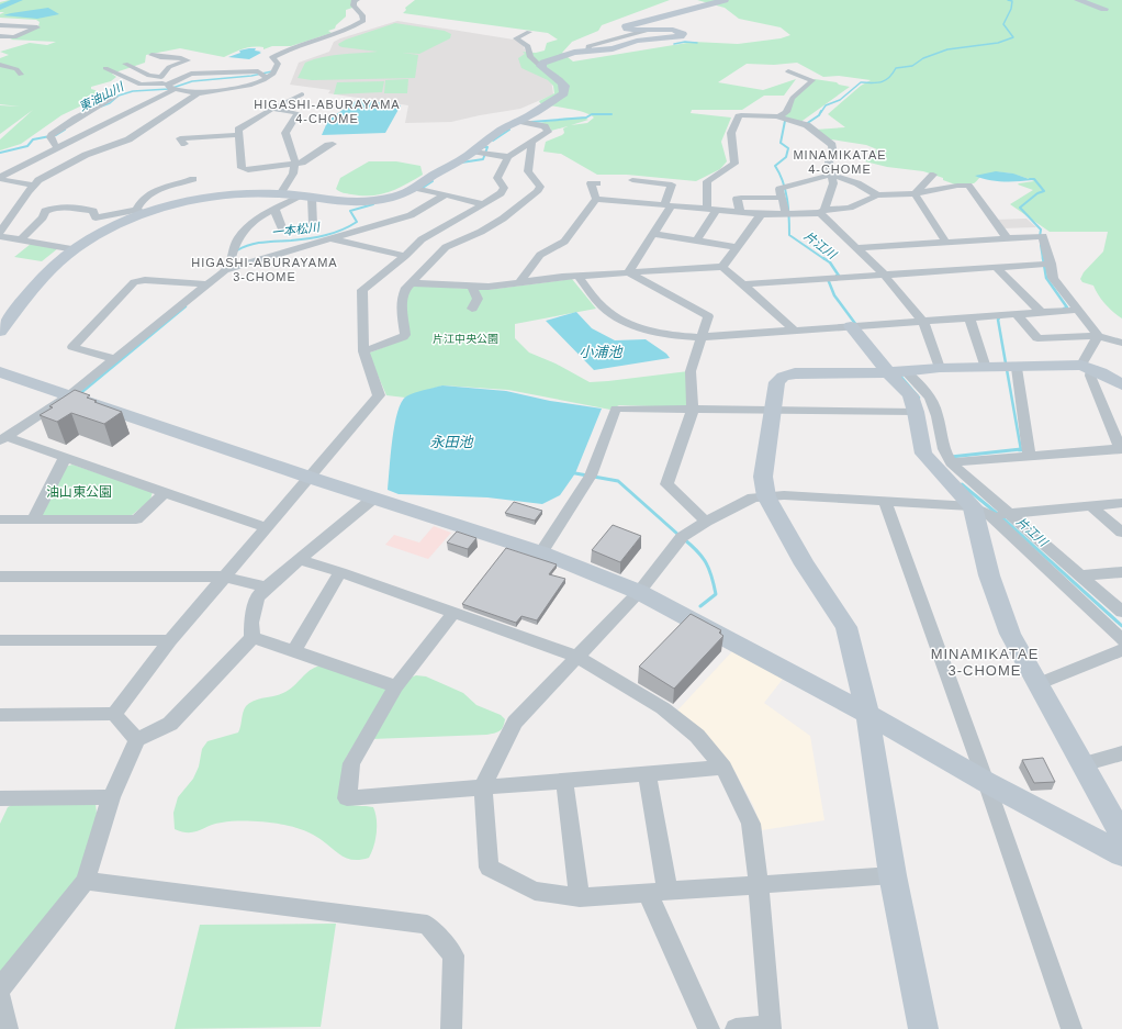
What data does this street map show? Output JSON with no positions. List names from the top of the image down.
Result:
{
  "districts": [
    "HIGASHI-ABURAYAMA 4-CHOME",
    "MINAMIKATAE 4-CHOME",
    "HIGASHI-ABURAYAMA 3-CHOME",
    "MINAMIKATAE 3-CHOME"
  ],
  "water": [
    "東油山川",
    "一本松川",
    "片江川",
    "小浦池",
    "永田池"
  ],
  "parks": ["片江中央公園", "油山東公園"]
}
